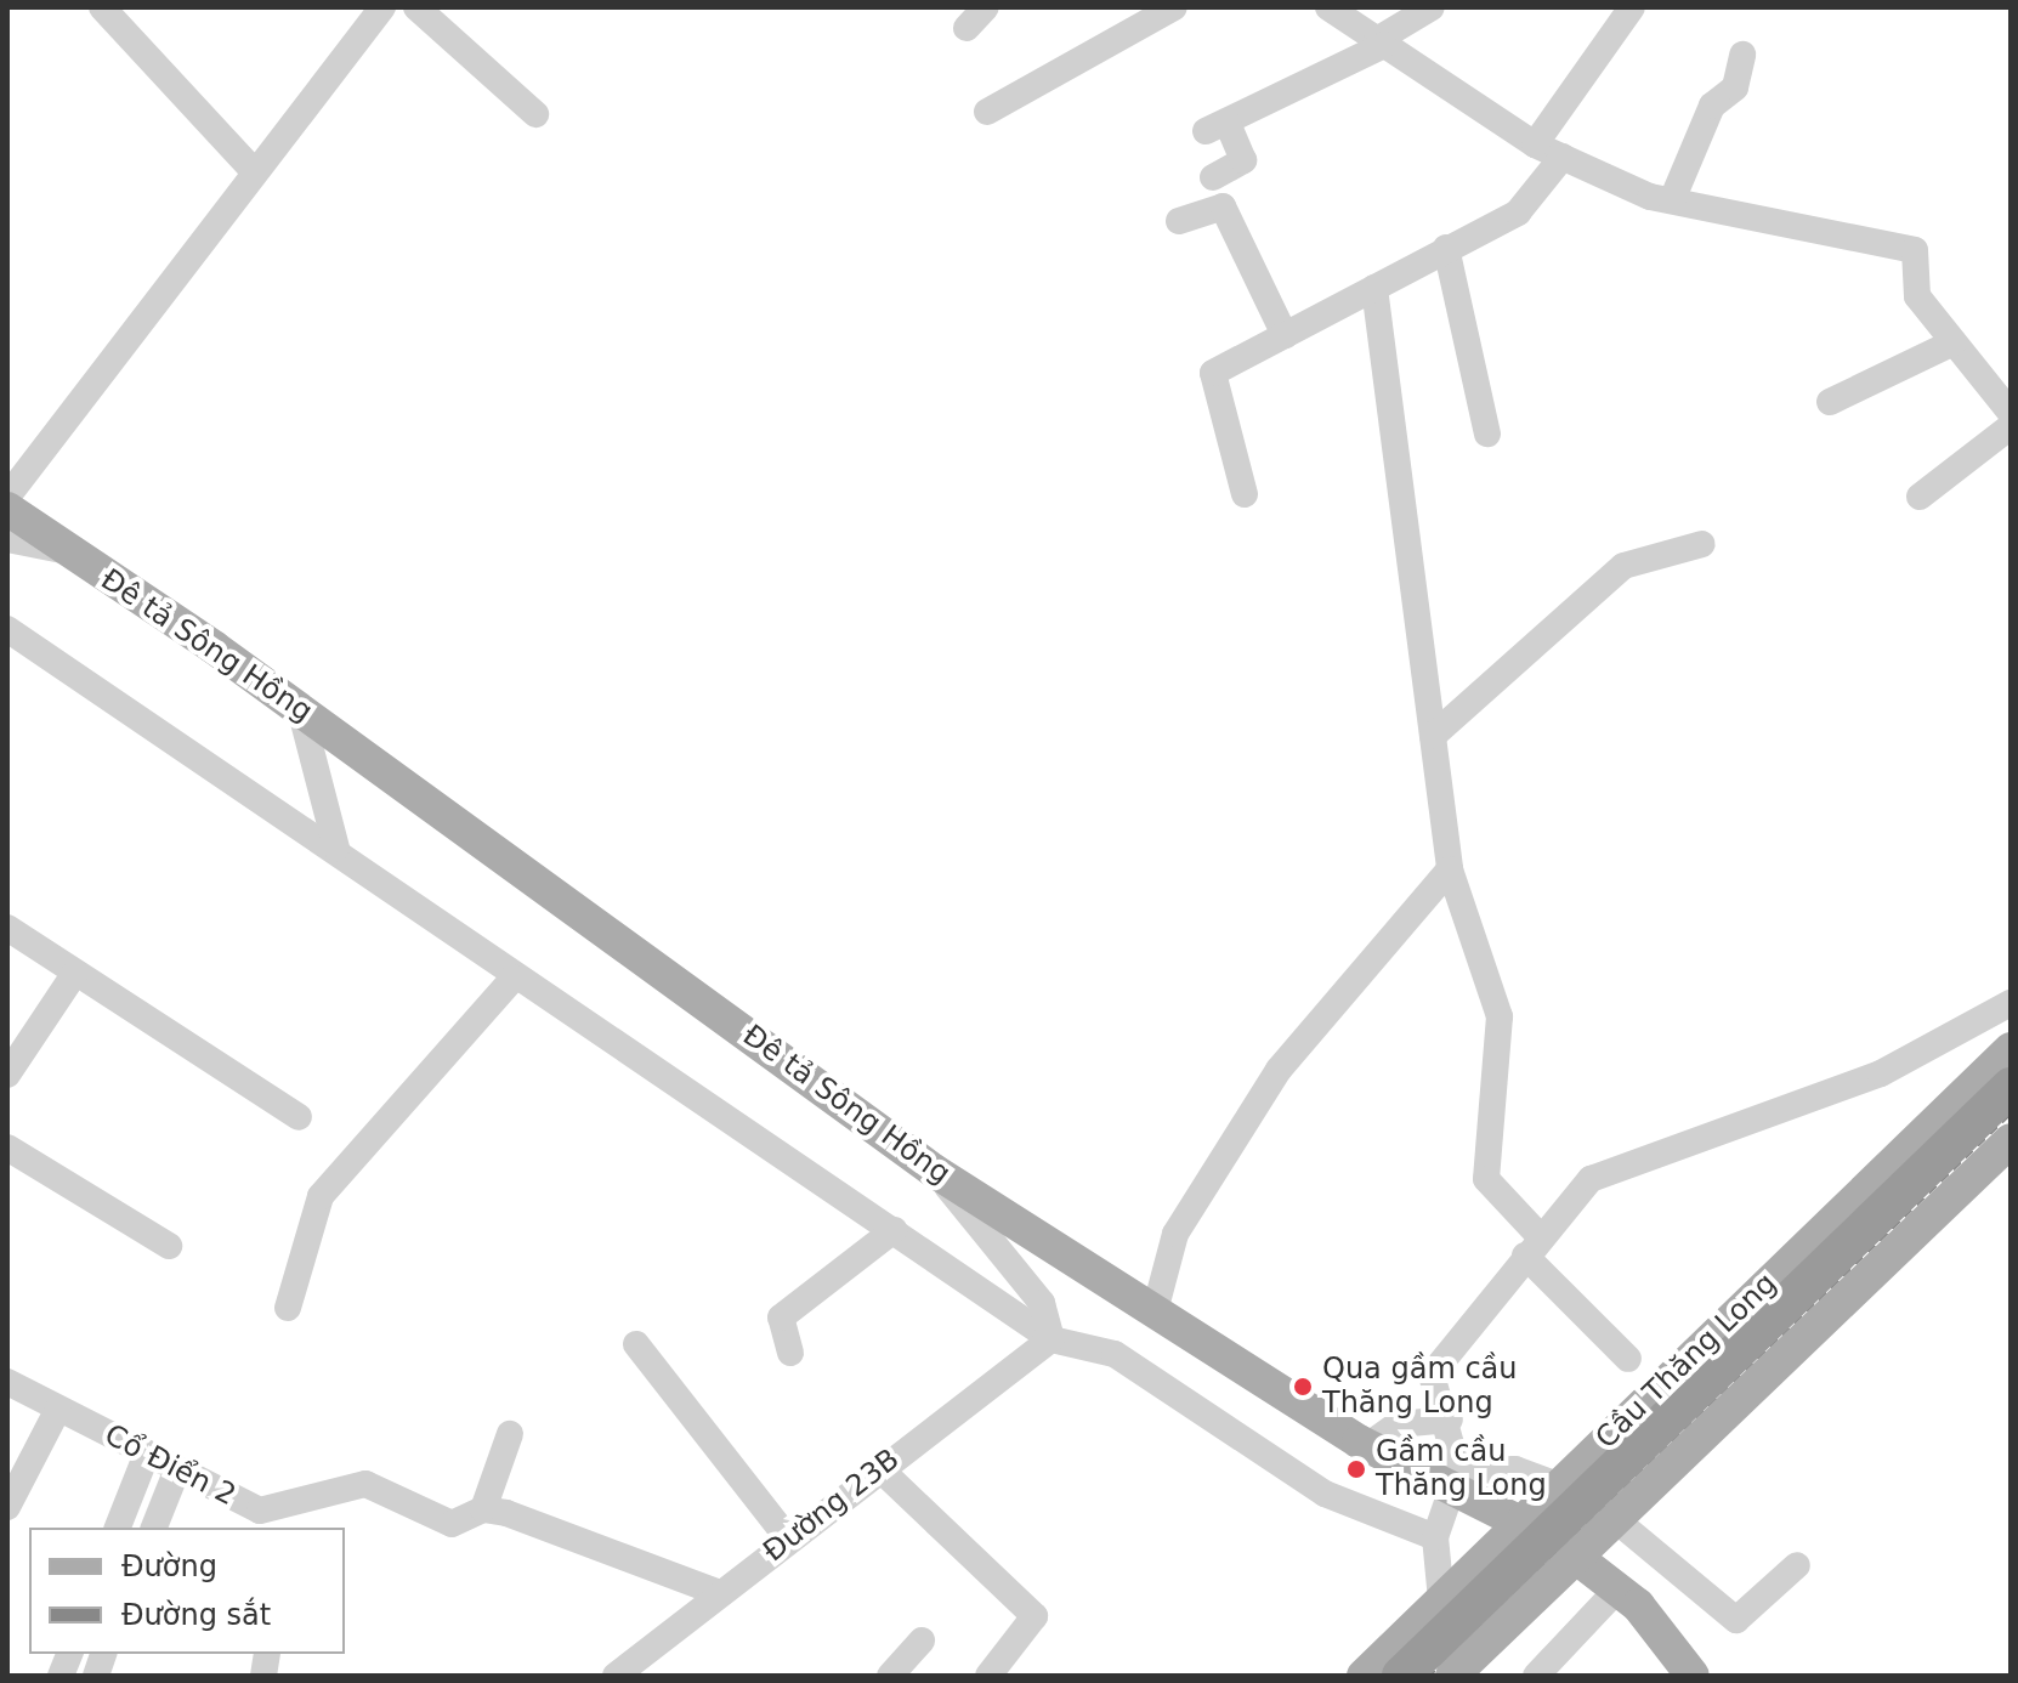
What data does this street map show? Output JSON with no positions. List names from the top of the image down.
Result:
{
  "streets": {
    "highway": ["Cầu Thăng Long"],
    "main road": ["Đê tả Sông Hồng"],
    "street": ["Cổ Điển 2", "Đường 23B"]
  },
  "places": ["Qua gầm cầu Thăng Long", "Gầm cầu Thăng Long"],
  "legend": ["Đường", "Đường sắt"]
}
